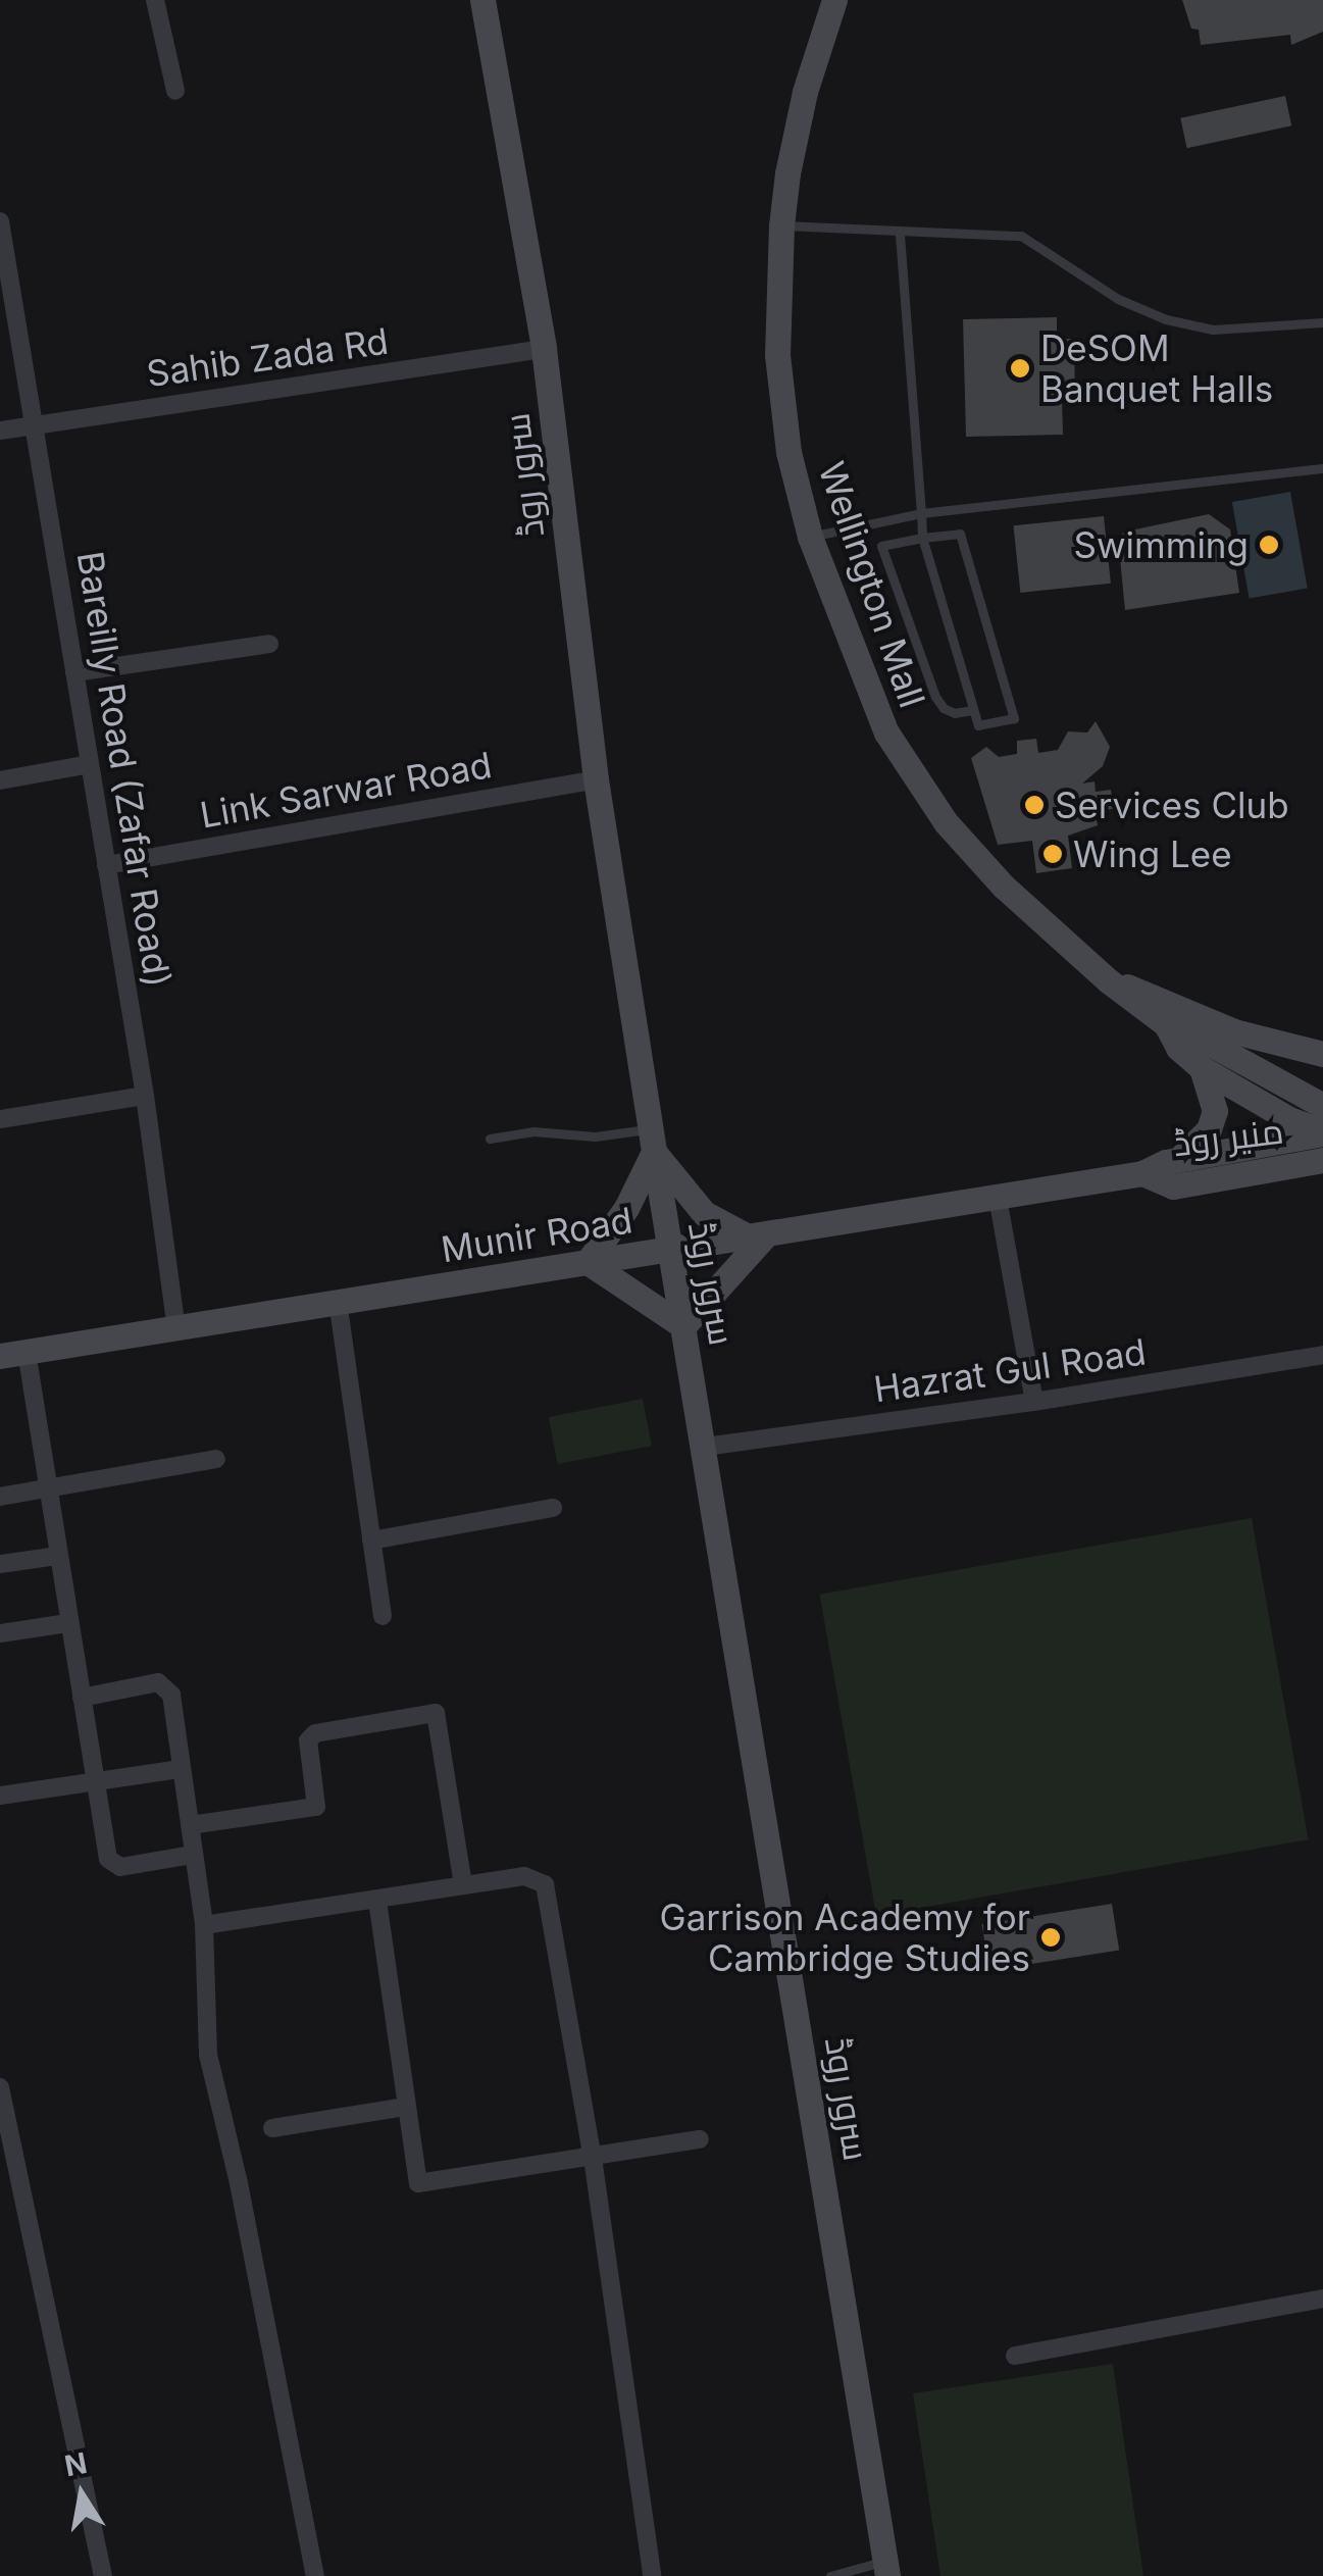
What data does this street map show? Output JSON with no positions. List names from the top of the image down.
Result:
{
  "streets": {
    "street": [
      "Sahib Zada Rd",
      "سرور روڈ",
      "Wellington Mall",
      "Bareilly Road (Zafar Road)",
      "Link Sarwar Road",
      "منیر روڈ",
      "Munir Road",
      "Hazrat Gul Road"
    ]
  },
  "crossings": [
    ["Sahib Zada Rd", "سرور روڈ"],
    ["Sahib Zada Rd", "Bareilly Road (Zafar Road)"],
    ["سرور روڈ", "Link Sarwar Road"],
    ["سرور روڈ", "Munir Road"],
    ["سرور روڈ", "Hazrat Gul Road"],
    ["Wellington Mall", "Munir Road"],
    ["Bareilly Road (Zafar Road)", "Link Sarwar Road"],
    ["Bareilly Road (Zafar Road)", "Munir Road"],
    ["منیر روڈ", "Munir Road"]
  ],
  "places": [
    "DeSOM Banquet Halls",
    "Swimming",
    "Services Club",
    "Wing Lee",
    "Garrison Academy for Cambridge Studies"
  ],
  "north": "top"
}
